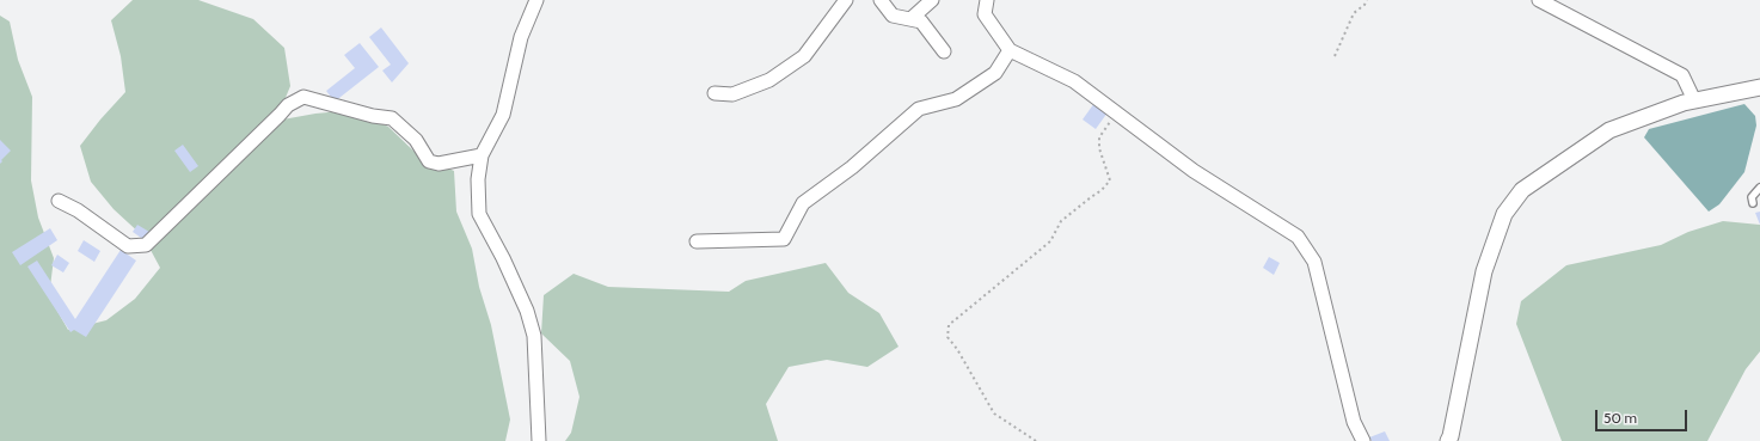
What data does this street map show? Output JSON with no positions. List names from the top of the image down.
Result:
{
  "scale_bar": "50 m"
}
